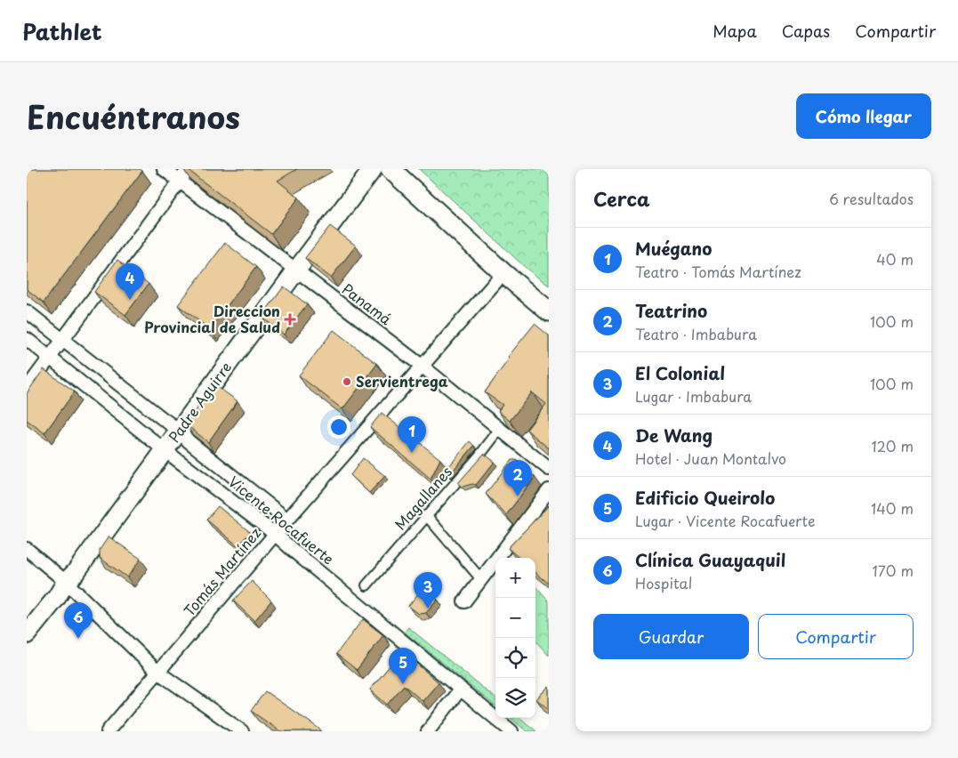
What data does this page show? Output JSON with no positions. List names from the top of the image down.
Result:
{
  "streets": {
    "main road": ["Padre Aguirre"],
    "street": [
      "Panamá",
      "Magallanes",
      "Vicente Rocafuerte",
      "Tomás Martínez"
    ]
  },
  "crossings": [
    ["Panamá", "Padre Aguirre"],
    ["Panamá", "Magallanes"],
    ["Panamá", "Tomás Martínez"],
    ["Padre Aguirre", "Vicente Rocafuerte"],
    ["Vicente Rocafuerte", "Tomás Martínez"]
  ],
  "places": {
    "health": ["Direccion Provincial de Salud"],
    "other": ["Servientrega"]
  },
  "page": {
    "header": "Pathlet",
    "nav": ["Mapa", "Capas", "Compartir"],
    "title": "Encuéntranos",
    "buttons": [
      "Cómo llegar",
      ["Guardar", "Compartir"]
    ],
    "heading": ["Cerca", "6 resultados"],
    "list": [
      {
        "mark": "1",
        "name": "Muégano",
        "note": "Teatro · Tomás Martínez",
        "value": "40 m"
      },
      {
        "mark": "2",
        "name": "Teatrino",
        "note": "Teatro · Imbabura",
        "value": "100 m"
      },
      {
        "mark": "3",
        "name": "El Colonial",
        "note": "Lugar · Imbabura",
        "value": "100 m"
      },
      {
        "mark": "4",
        "name": "De Wang",
        "note": "Hotel · Juan Montalvo",
        "value": "120 m"
      },
      {
        "mark": "5",
        "name": "Edificio Queirolo",
        "note": "Lugar · Vicente Rocafuerte",
        "value": "140 m"
      },
      {
        "mark": "6",
        "name": "Clínica Guayaquil",
        "note": "Hospital",
        "value": "170 m"
      }
    ],
    "pins": [
      "4",
      "1",
      "2",
      "3",
      "6",
      "5"
    ],
    "map_buttons": ["+", "−"]
  }
}
